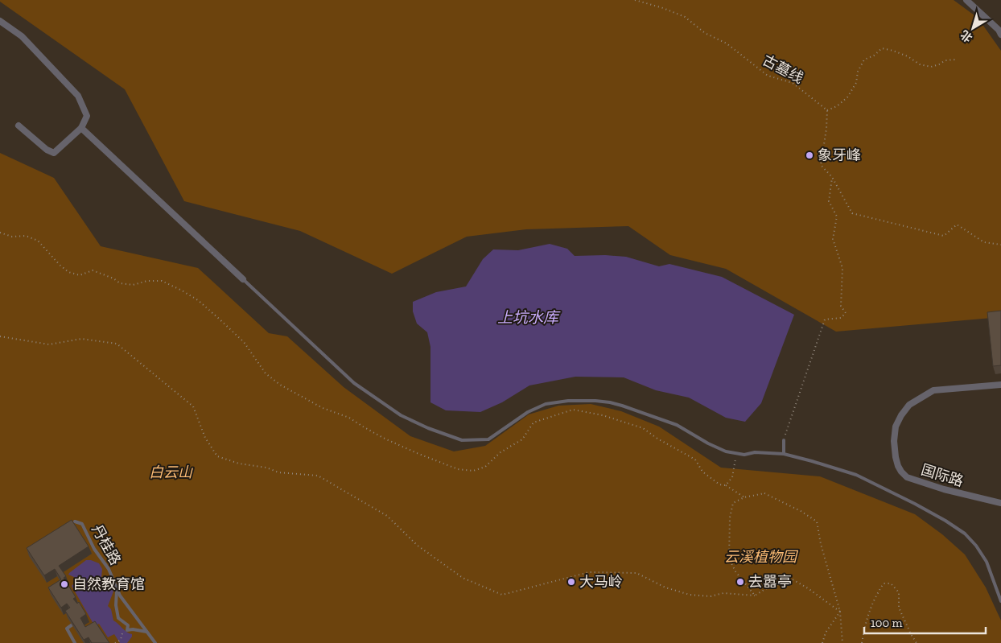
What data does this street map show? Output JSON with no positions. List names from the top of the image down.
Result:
{
  "streets": {
    "street": ["国际路"],
    "lane": ["丹桂路"],
    "path": ["古墓线"]
  },
  "water": ["上坑水库"],
  "parks": ["白云山", "云溪植物园"],
  "places": [
    "象牙峰",
    "大马岭",
    "去嚣亭",
    "自然教育馆"
  ],
  "scale_bar": "100 m",
  "north": "bottom left"
}
